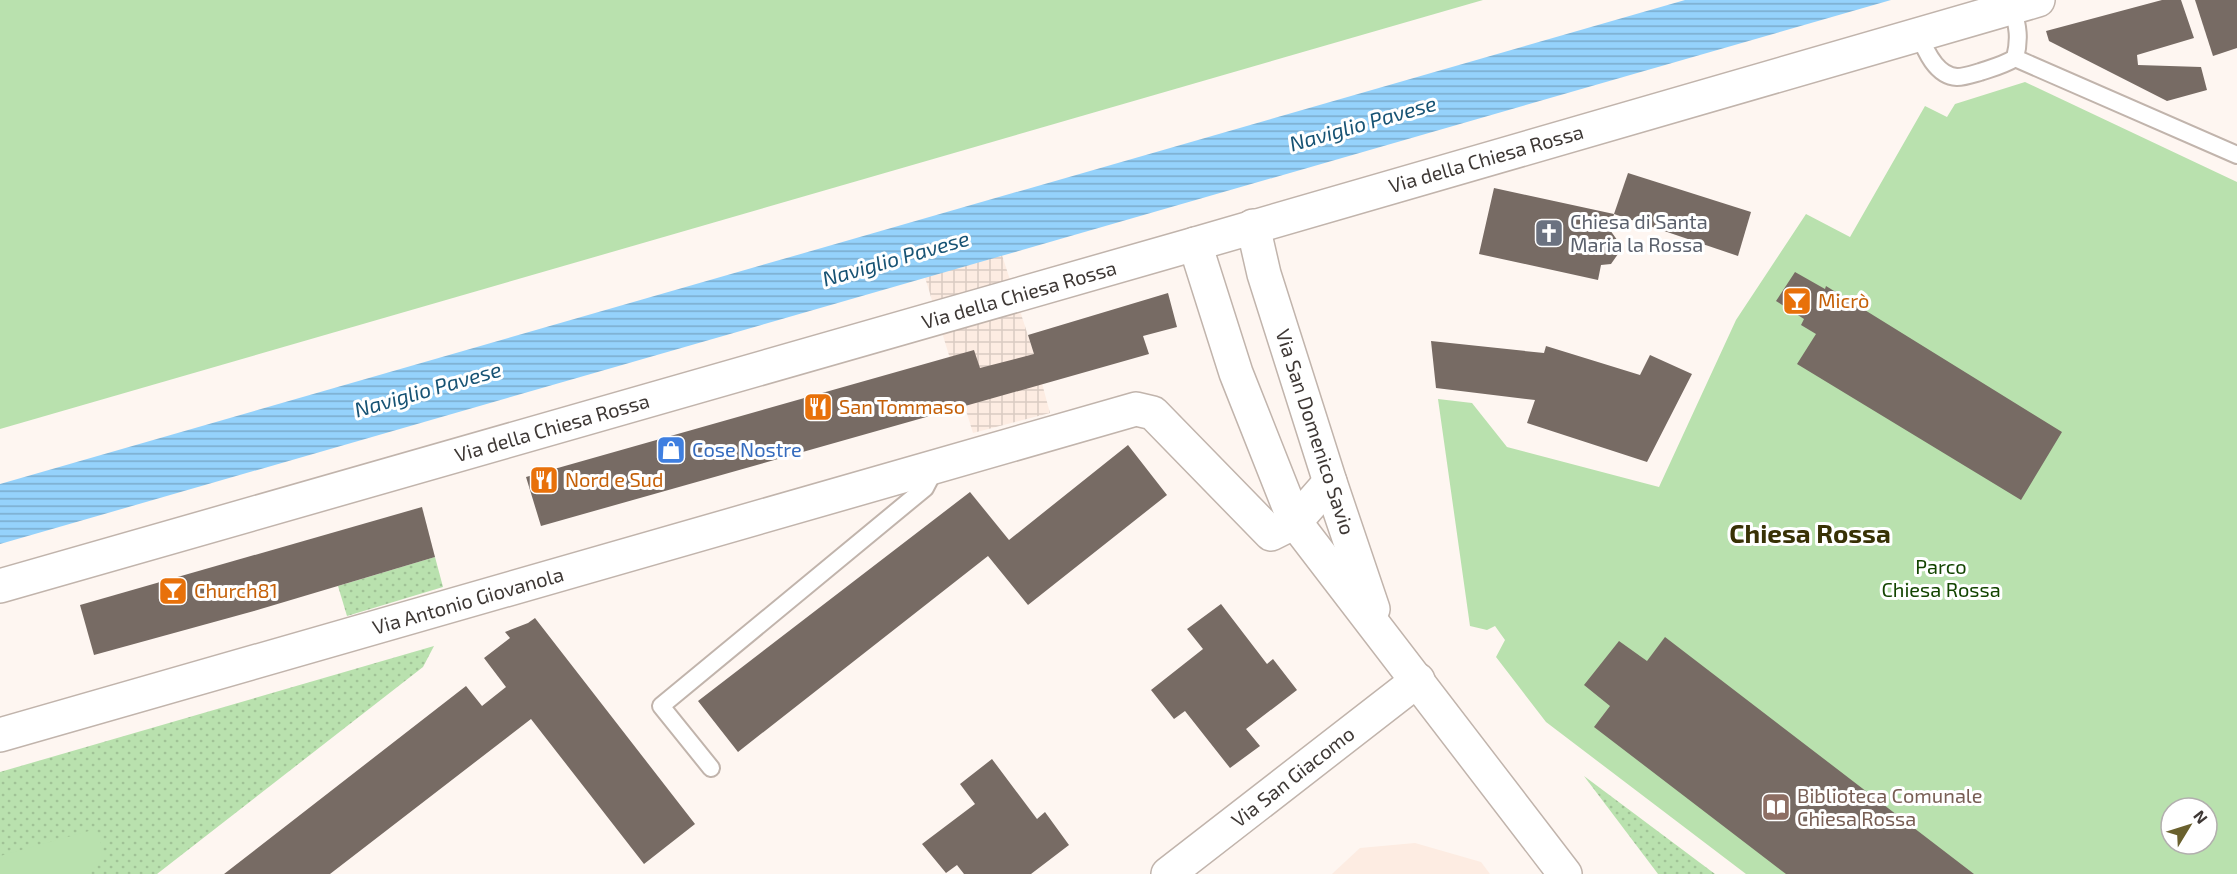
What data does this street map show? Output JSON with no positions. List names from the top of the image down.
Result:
{
  "streets": {
    "street": [
      "Via della Chiesa Rossa",
      "Via San Domenico Savio",
      "Via Antonio Giovanola",
      "Via San Giacomo"
    ]
  },
  "crossings": [
    ["Via della Chiesa Rossa", "Via San Domenico Savio"],
    ["Via San Domenico Savio", "Via Antonio Giovanola"],
    ["Via San Domenico Savio", "Via San Giacomo"]
  ],
  "districts": ["Chiesa Rossa"],
  "water": ["Naviglio Pavese"],
  "parks": ["Parco Chiesa Rossa"],
  "places": {
    "church": ["Chiesa di Santa Maria la Rossa"],
    "bar": ["Micrò", "Church81"],
    "restaurant": ["San Tommaso", "Nord e Sud"],
    "shop": ["Cose Nostre"],
    "library": ["Biblioteca Comunale Chiesa Rossa"]
  },
  "north": "top right"
}
